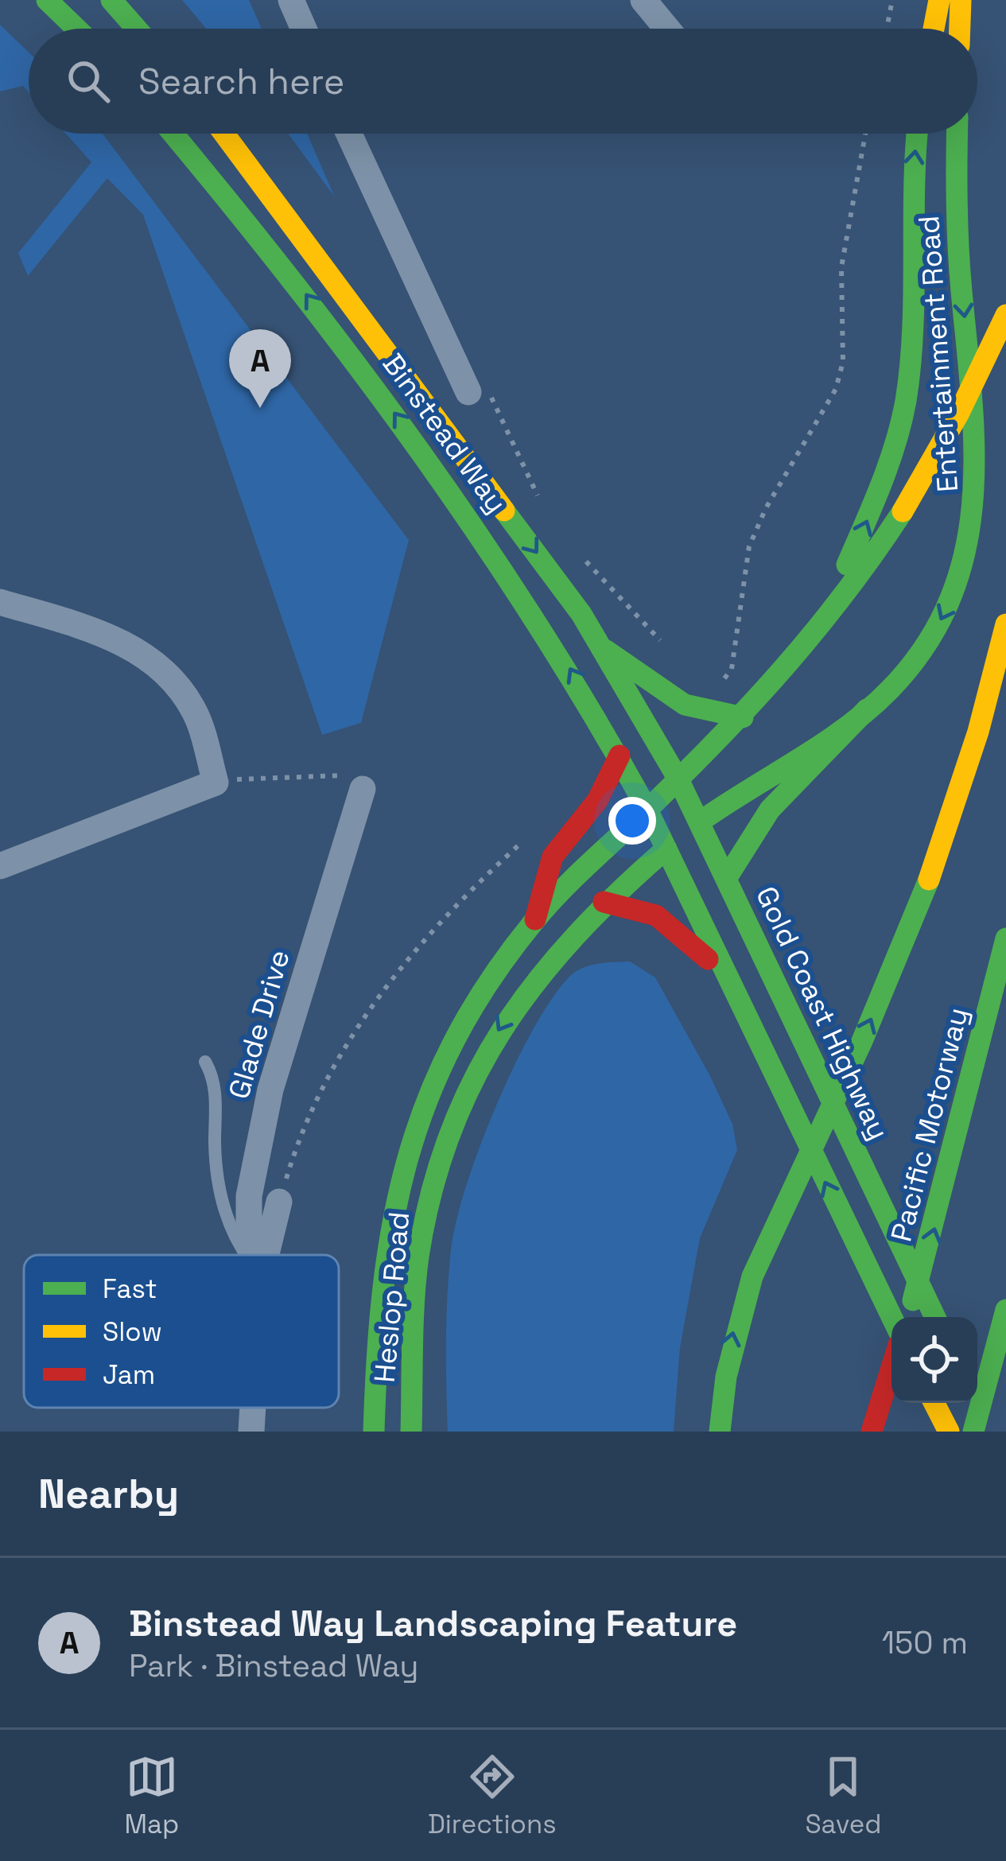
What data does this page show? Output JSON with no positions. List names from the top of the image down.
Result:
{
  "streets": {
    "main road": [
      "Entertainment Road",
      "Binstead Way",
      "Gold Coast Highway",
      "Pacific Motorway",
      "Heslop Road"
    ],
    "street": ["Glade Drive"]
  },
  "crossings": [
    ["Entertainment Road", "Binstead Way"],
    ["Entertainment Road", "Gold Coast Highway"],
    ["Entertainment Road", "Heslop Road"],
    ["Binstead Way", "Gold Coast Highway"],
    ["Binstead Way", "Heslop Road"]
  ],
  "legend": ["Fast", "Slow", "Jam"],
  "page": {
    "search": "Search here",
    "pins": "A",
    "heading": "Nearby",
    "list": [
      {
        "mark": "A",
        "name": "Binstead Way Landscaping Feature",
        "note": "Park · Binstead Way",
        "value": "150 m"
      }
    ],
    "nav": ["Map", "Directions", "Saved"]
  }
}
